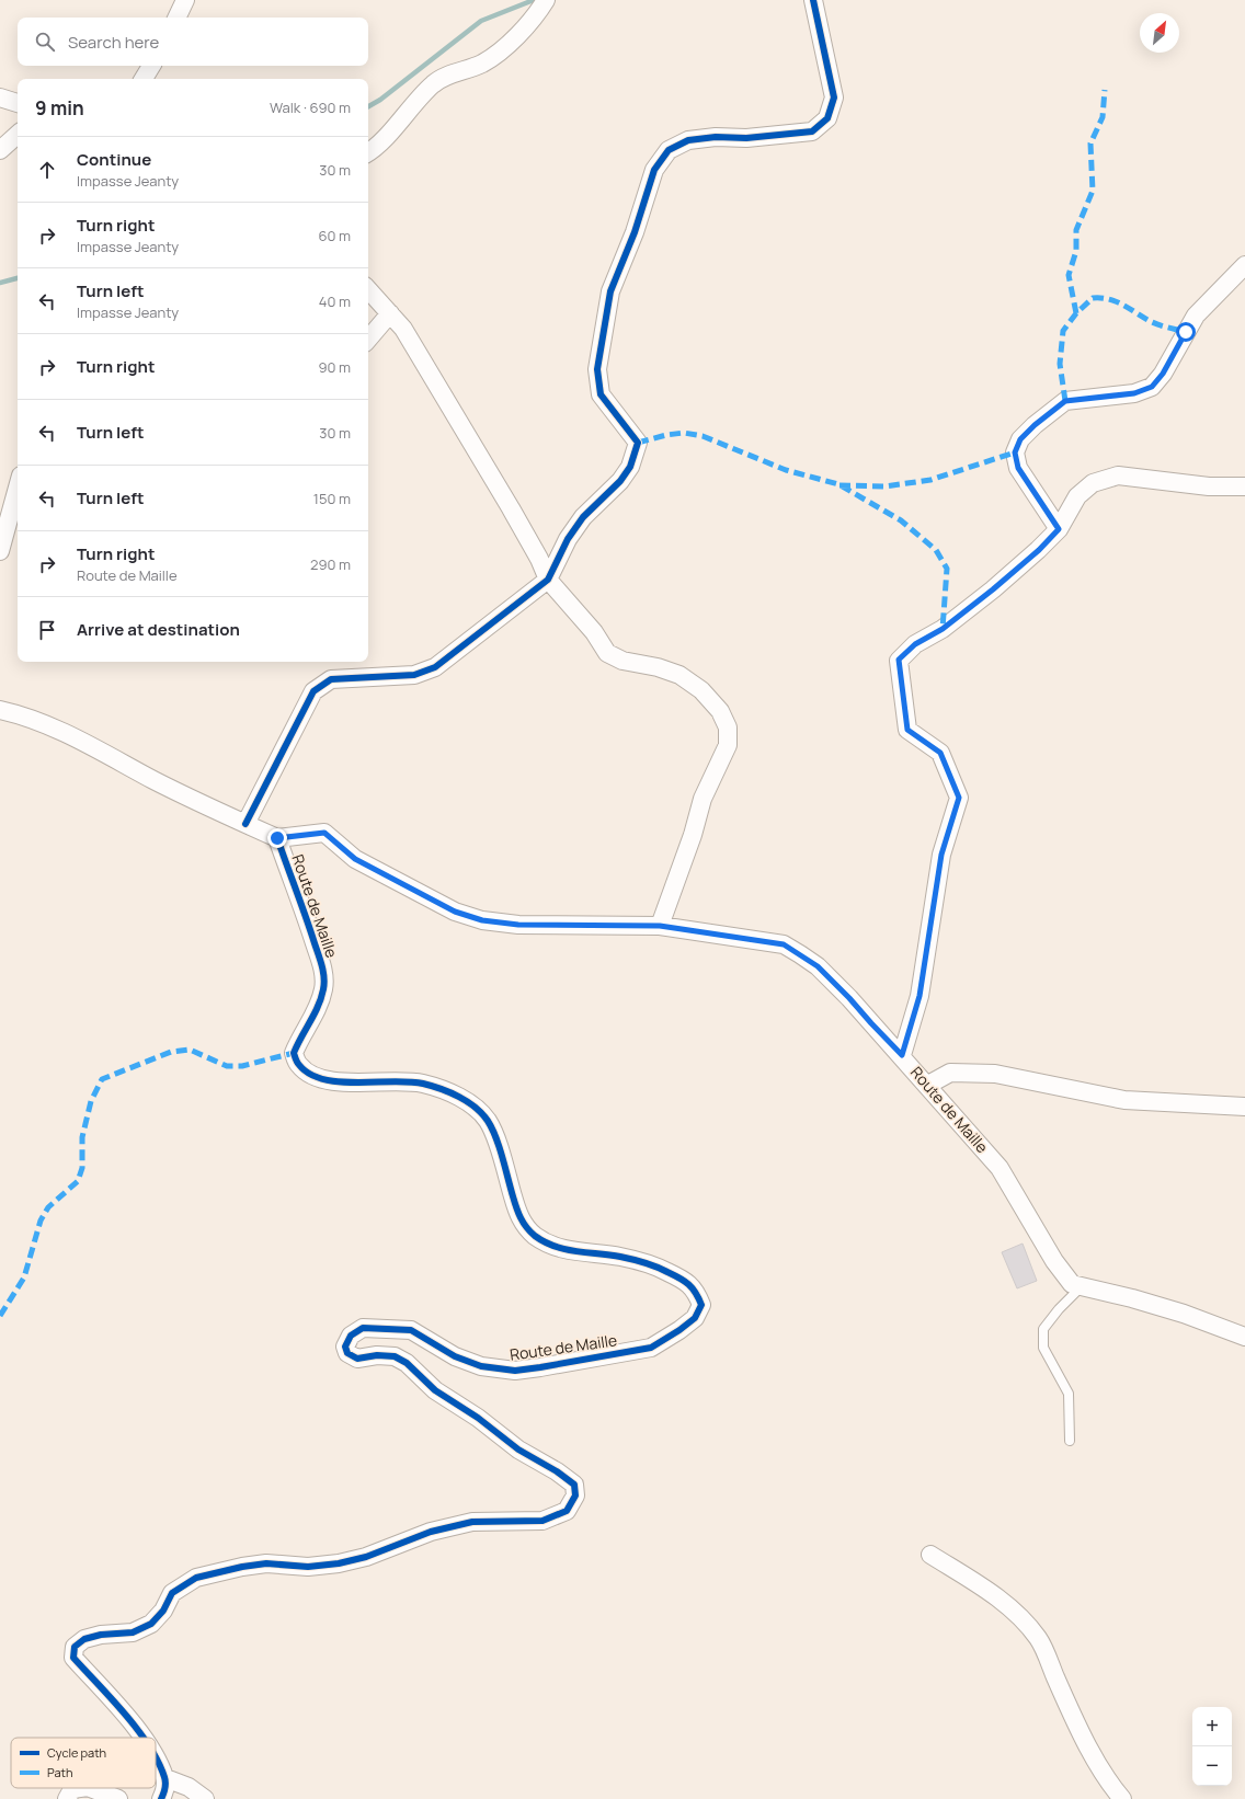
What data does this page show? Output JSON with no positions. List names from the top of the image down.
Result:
{
  "streets": {
    "street": ["Route de Maille"]
  },
  "legend": ["Cycle path", "Path"],
  "north": "top right",
  "page": {
    "search": "Search here",
    "heading": ["9 min", "Walk · 690 m"],
    "list": [
      ["Continue", "Impasse Jeanty", "30 m"],
      ["Turn right", "Impasse Jeanty", "60 m"],
      ["Turn left", "Impasse Jeanty", "40 m"],
      ["Turn right", "90 m"],
      ["Turn left", "30 m"],
      ["Turn left", "150 m"],
      ["Turn right", "Route de Maille", "290 m"],
      "Arrive at destination"
    ],
    "map_buttons": ["+", "−"]
  }
}
